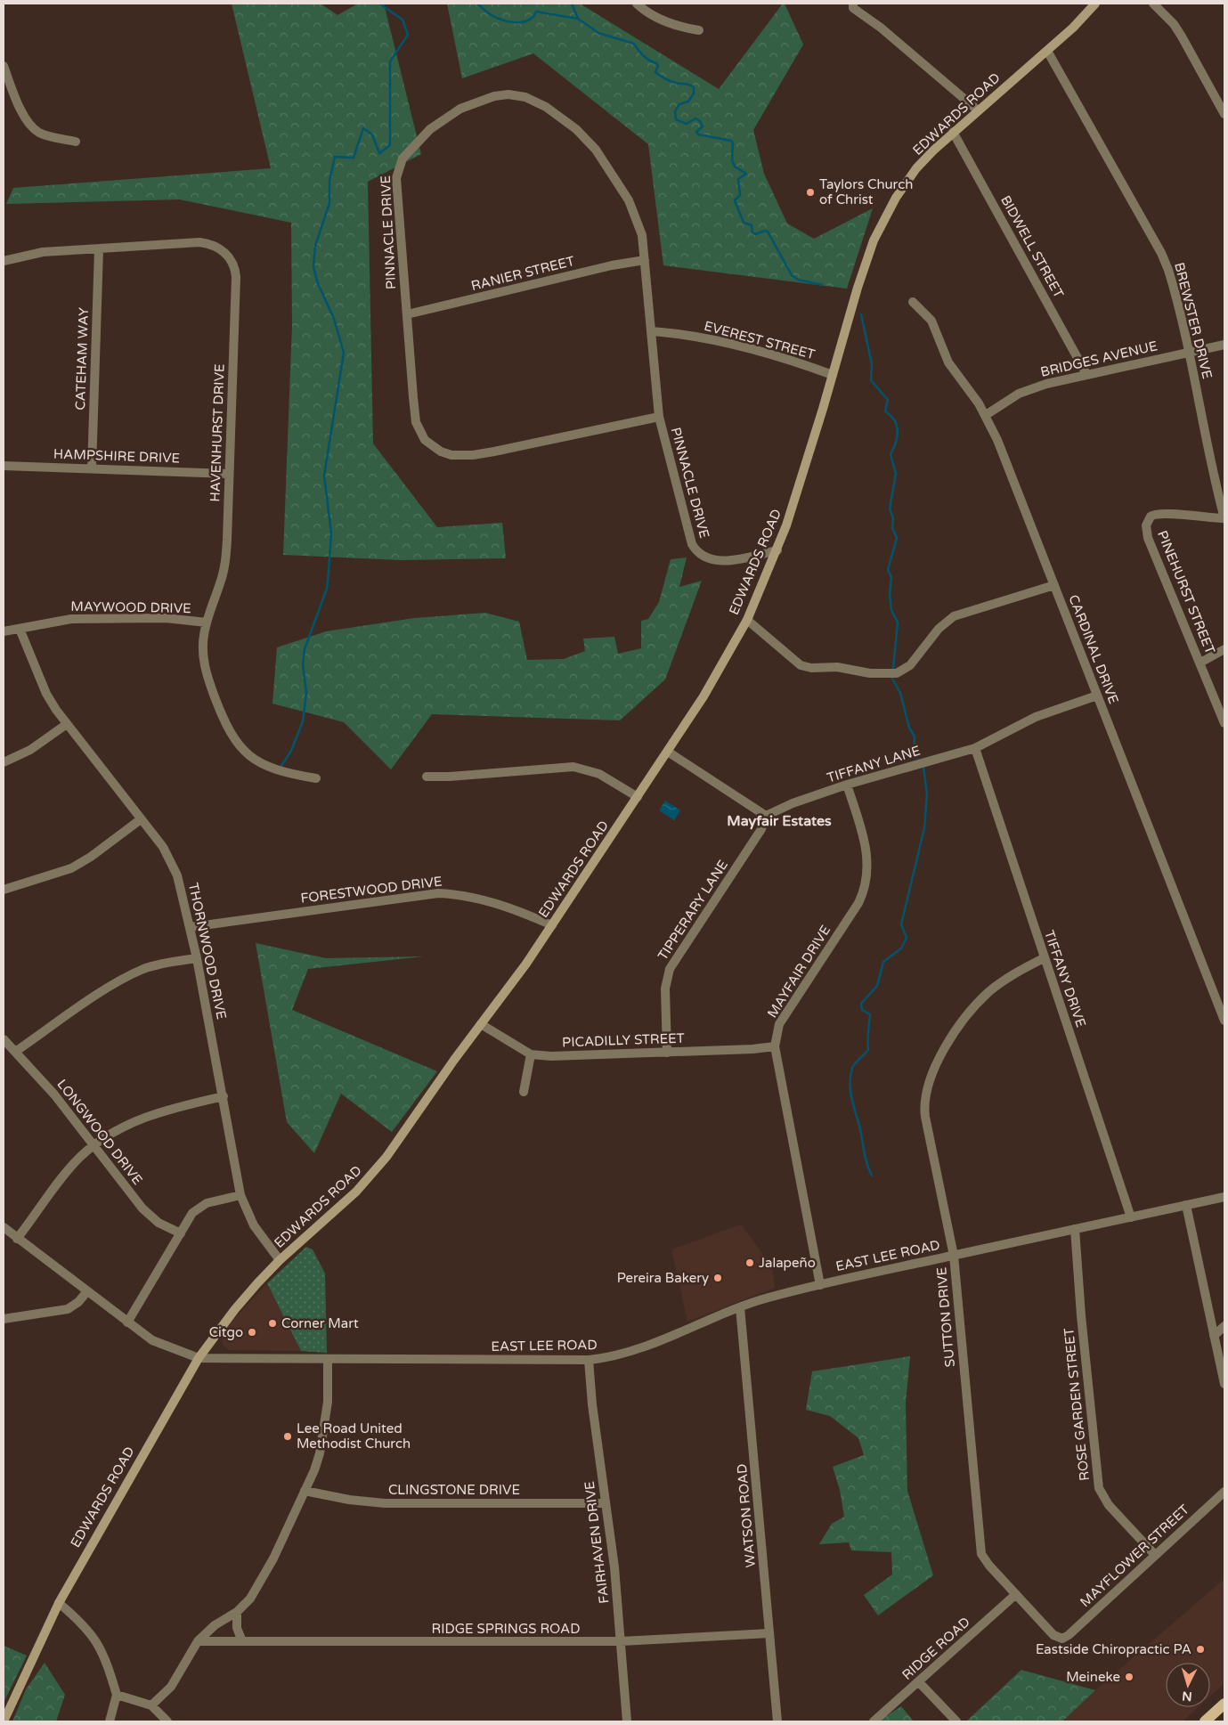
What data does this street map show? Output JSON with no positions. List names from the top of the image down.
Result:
{
  "streets": {
    "main road": ["EDWARDS ROAD"],
    "street": [
      "PINNACLE DRIVE",
      "BIDWELL STREET",
      "RANIER STREET",
      "BREWSTER DRIVE",
      "EVEREST STREET",
      "CATEHAM WAY",
      "BRIDGES AVENUE",
      "HAVENHURST DRIVE",
      "HAMPSHIRE DRIVE",
      "PINEHURST STREET",
      "MAYWOOD DRIVE",
      "CARDINAL DRIVE",
      "TIFFANY LANE",
      "FORESTWOOD DRIVE",
      "TIPPERARY LANE",
      "THORNWOOD DRIVE",
      "MAYFAIR DRIVE",
      "TIFFANY DRIVE",
      "PICADILLY STREET",
      "LONGWOOD DRIVE",
      "EAST LEE ROAD",
      "SUTTON DRIVE",
      "ROSE GARDEN STREET",
      "CLINGSTONE DRIVE",
      "WATSON ROAD",
      "FAIRHAVEN DRIVE",
      "MAYFLOWER STREET",
      "RIDGE SPRINGS ROAD",
      "RIDGE ROAD"
    ]
  },
  "crossings": [
    ["EDWARDS ROAD", "PINNACLE DRIVE"],
    ["EDWARDS ROAD", "BIDWELL STREET"],
    ["EDWARDS ROAD", "BREWSTER DRIVE"],
    ["EDWARDS ROAD", "EVEREST STREET"],
    ["EDWARDS ROAD", "FORESTWOOD DRIVE"],
    ["EDWARDS ROAD", "THORNWOOD DRIVE"],
    ["EDWARDS ROAD", "PICADILLY STREET"],
    ["EDWARDS ROAD", "EAST LEE ROAD"],
    ["PINNACLE DRIVE", "RANIER STREET"],
    ["PINNACLE DRIVE", "EVEREST STREET"],
    ["BIDWELL STREET", "BRIDGES AVENUE"],
    ["BREWSTER DRIVE", "BRIDGES AVENUE"],
    ["BREWSTER DRIVE", "PINEHURST STREET"],
    ["CATEHAM WAY", "HAVENHURST DRIVE"],
    ["CATEHAM WAY", "HAMPSHIRE DRIVE"],
    ["BRIDGES AVENUE", "CARDINAL DRIVE"],
    ["HAVENHURST DRIVE", "HAMPSHIRE DRIVE"],
    ["HAVENHURST DRIVE", "MAYWOOD DRIVE"],
    ["MAYWOOD DRIVE", "THORNWOOD DRIVE"],
    ["CARDINAL DRIVE", "TIFFANY LANE"],
    ["TIFFANY LANE", "TIPPERARY LANE"],
    ["TIFFANY LANE", "MAYFAIR DRIVE"],
    ["TIFFANY LANE", "TIFFANY DRIVE"],
    ["FORESTWOOD DRIVE", "THORNWOOD DRIVE"],
    ["TIPPERARY LANE", "PICADILLY STREET"],
    ["MAYFAIR DRIVE", "PICADILLY STREET"],
    ["MAYFAIR DRIVE", "EAST LEE ROAD"],
    ["TIFFANY DRIVE", "EAST LEE ROAD"],
    ["TIFFANY DRIVE", "SUTTON DRIVE"],
    ["EAST LEE ROAD", "SUTTON DRIVE"],
    ["EAST LEE ROAD", "ROSE GARDEN STREET"],
    ["EAST LEE ROAD", "WATSON ROAD"],
    ["EAST LEE ROAD", "FAIRHAVEN DRIVE"],
    ["SUTTON DRIVE", "MAYFLOWER STREET"],
    ["SUTTON DRIVE", "RIDGE ROAD"],
    ["ROSE GARDEN STREET", "MAYFLOWER STREET"],
    ["CLINGSTONE DRIVE", "FAIRHAVEN DRIVE"],
    ["WATSON ROAD", "RIDGE SPRINGS ROAD"],
    ["FAIRHAVEN DRIVE", "RIDGE SPRINGS ROAD"]
  ],
  "districts": ["Mayfair Estates"],
  "places": [
    "Taylors Church of Christ",
    "Jalapeño",
    "Pereira Bakery",
    "Corner Mart",
    "Citgo",
    "Lee Road United Methodist Church",
    "Eastside Chiropractic PA",
    "Meineke"
  ],
  "north": "bottom"
}
